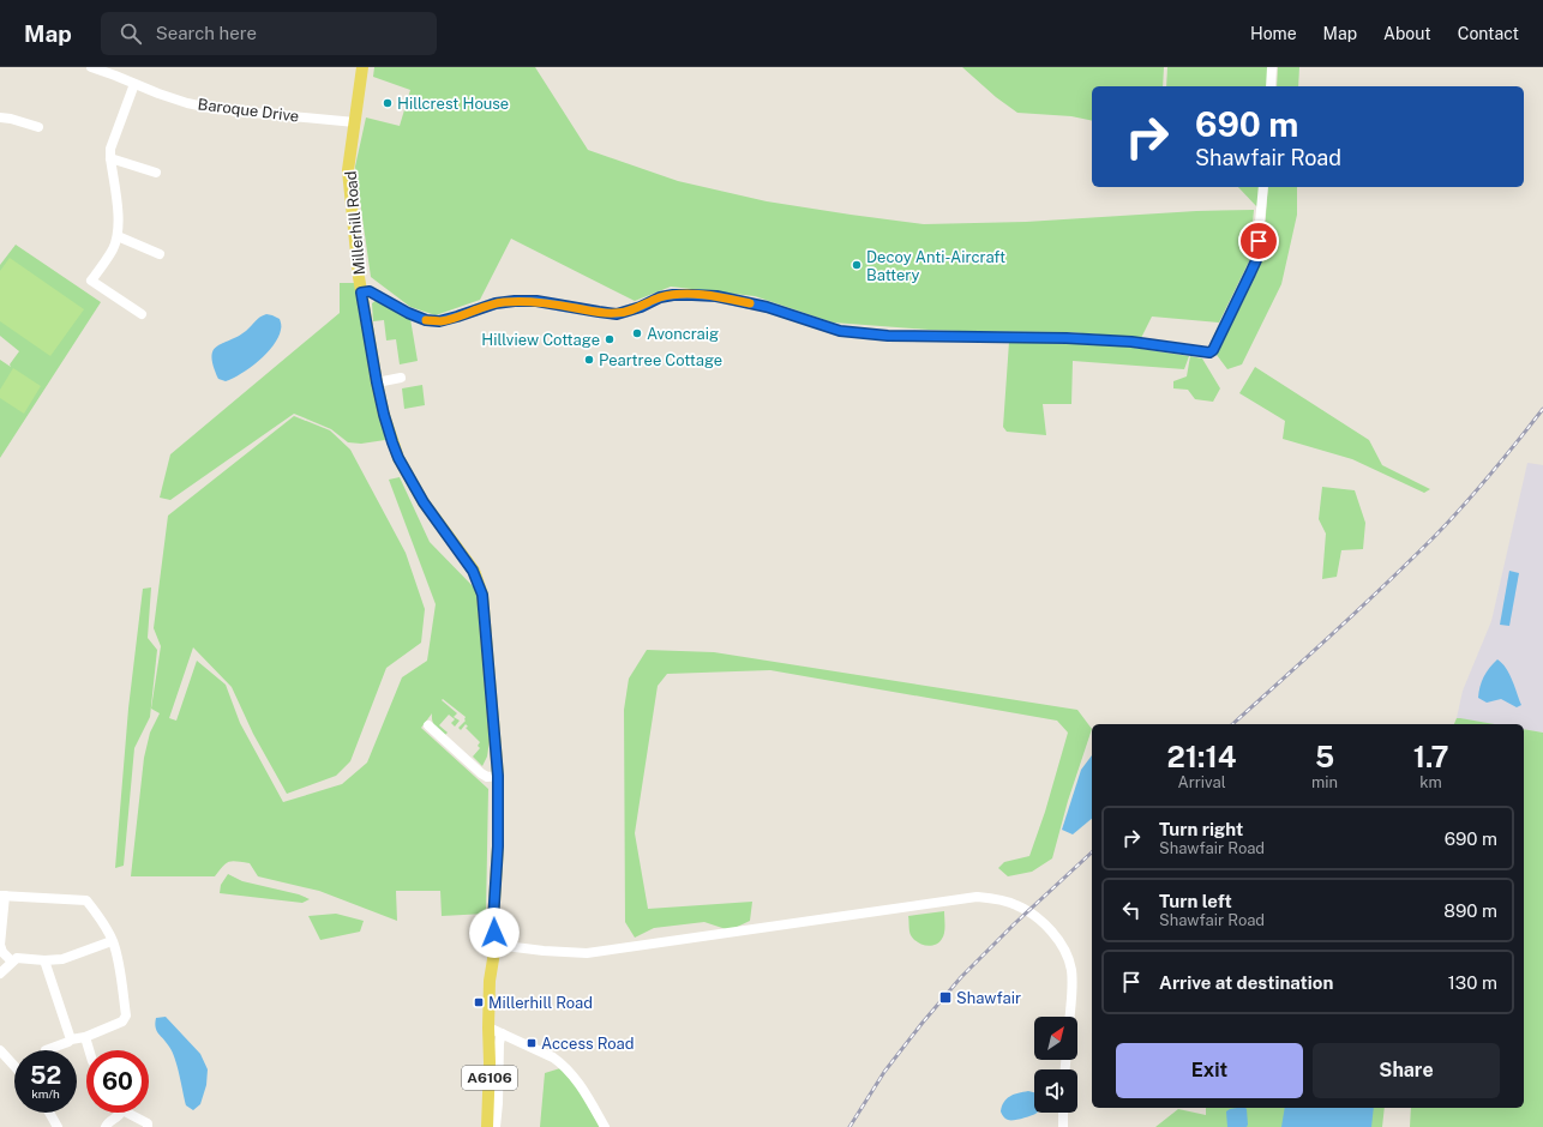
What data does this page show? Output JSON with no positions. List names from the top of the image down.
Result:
{
  "streets": {
    "main road": ["Millerhill Road", "A6106"],
    "street": ["Baroque Drive"]
  },
  "crossings": [
    ["Baroque Drive", "Millerhill Road"]
  ],
  "places": {
    "other": [
      "Hillcrest House",
      "Decoy Anti-Aircraft Battery",
      "Avoncraig",
      "Hillview Cottage",
      "Peartree Cottage"
    ],
    "transit": ["Shawfair", "Millerhill Road", "Access Road"]
  },
  "north": "top right",
  "page": {
    "header": "Map",
    "search": "Search here",
    "nav": [
      "Home",
      "Map",
      "About",
      "Contact"
    ],
    "turn": ["690 m", "Shawfair Road"],
    "eta": [
      "21:14",
      "Arrival",
      "5",
      "min",
      "1.7",
      "km"
    ],
    "list": [
      {
        "name": "Turn right",
        "note": "Shawfair Road",
        "value": "690 m"
      },
      {
        "name": "Turn left",
        "note": "Shawfair Road",
        "value": "890 m"
      },
      {
        "name": "Arrive at destination",
        "value": "130 m"
      }
    ],
    "buttons": ["Exit", "Share"],
    "speed": "52 km/h",
    "limit": "60"
  }
}
